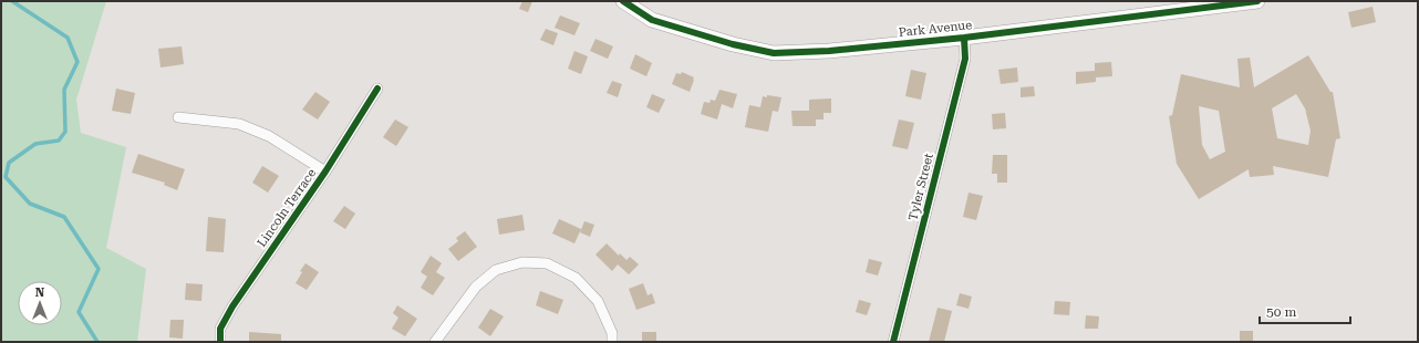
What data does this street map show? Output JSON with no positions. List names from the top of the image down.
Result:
{
  "streets": {
    "main road": ["Park Avenue"],
    "street": ["Tyler Street", "Lincoln Terrace"]
  },
  "crossings": [
    ["Park Avenue", "Tyler Street"]
  ],
  "scale_bar": "50 m",
  "north": "top"
}
